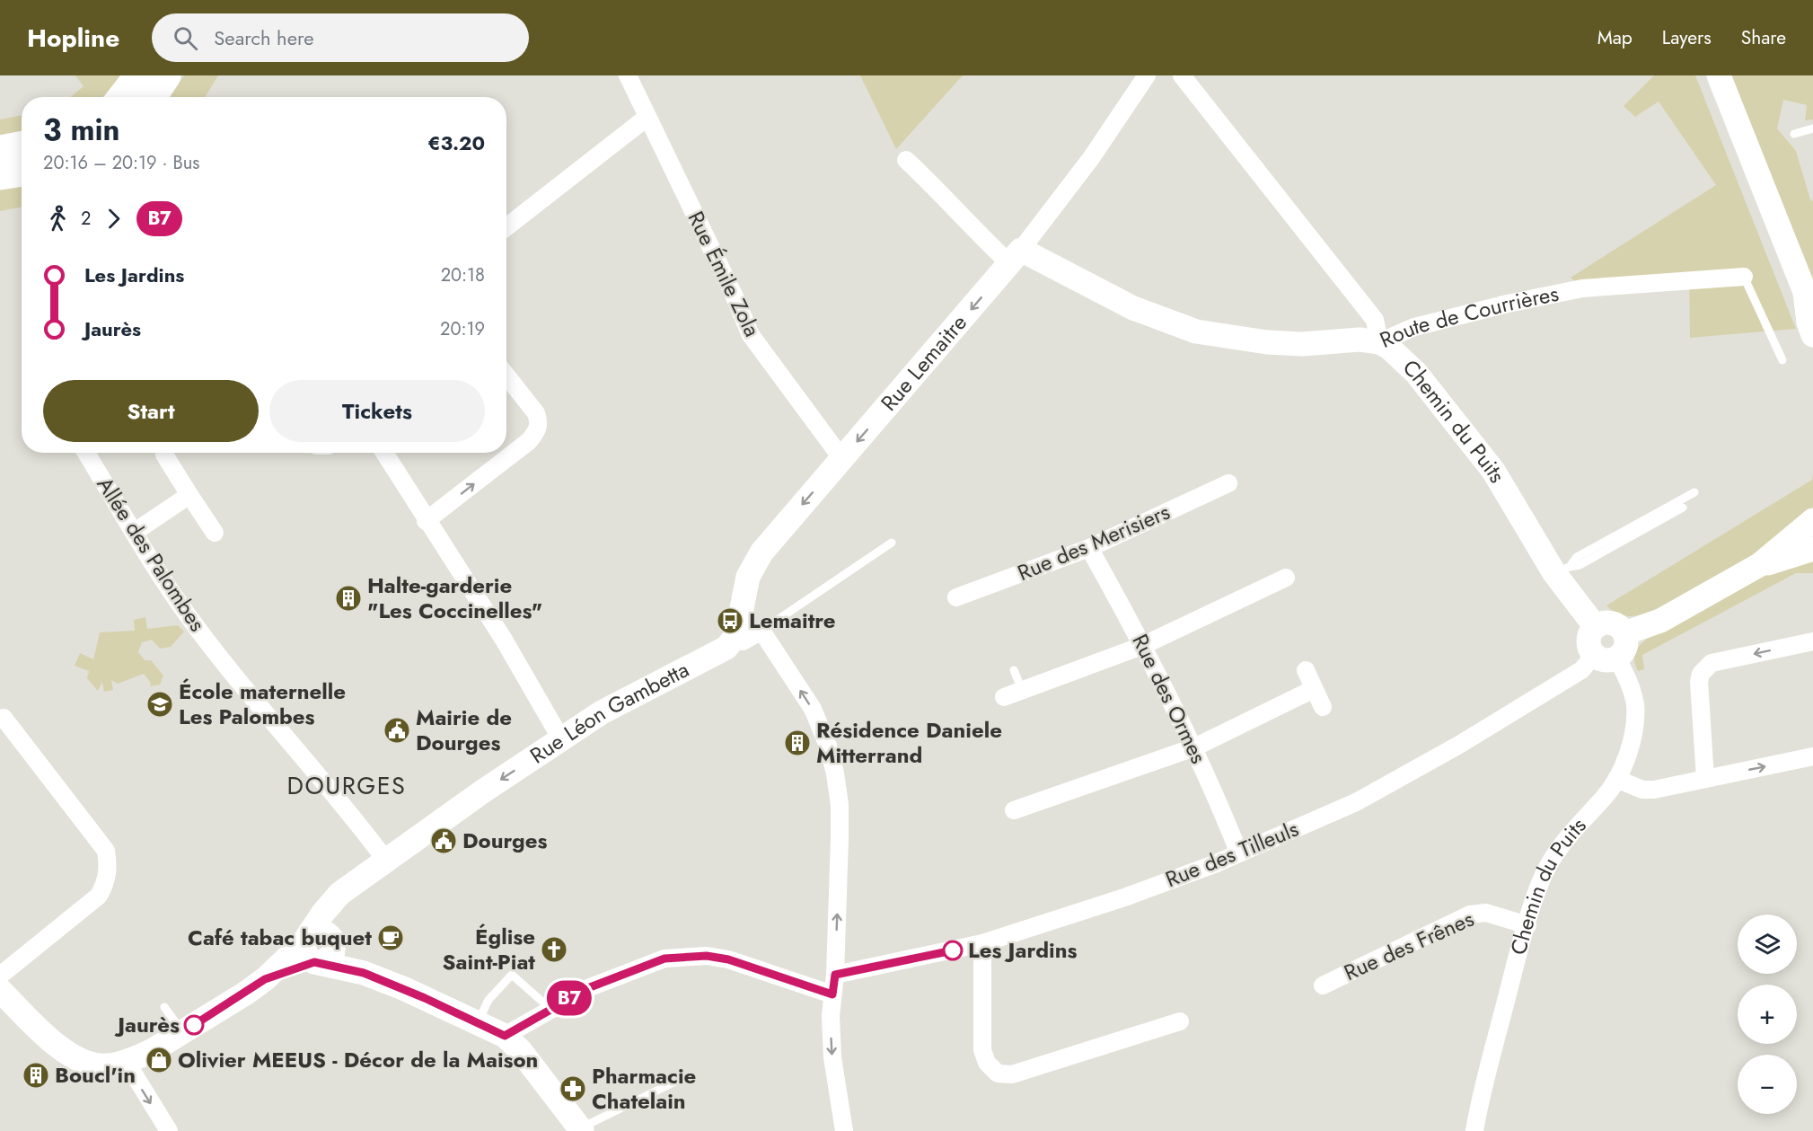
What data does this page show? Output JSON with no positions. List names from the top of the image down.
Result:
{
  "streets": {
    "street": [
      "Rue Émile Zola",
      "Route de Courrières",
      "Rue Lemaitre",
      "Chemin du Puits",
      "Rue des Merisiers",
      "Allée des Palombes",
      "Rue des Ormes",
      "Rue Léon Gambetta",
      "Rue des Tilleuls",
      "Rue des Frênes"
    ]
  },
  "crossings": [
    ["Rue Émile Zola", "Rue Lemaitre"],
    ["Route de Courrières", "Rue Lemaitre"],
    ["Route de Courrières", "Chemin du Puits"],
    ["Rue Lemaitre", "Rue Léon Gambetta"],
    ["Chemin du Puits", "Rue des Tilleuls"],
    ["Chemin du Puits", "Rue des Frênes"],
    ["Rue des Merisiers", "Rue des Ormes"],
    ["Allée des Palombes", "Rue Léon Gambetta"],
    ["Rue des Ormes", "Rue des Tilleuls"]
  ],
  "one_way": ["Rue Lemaitre", "Rue Léon Gambetta"],
  "districts": ["DOURGES"],
  "places": {
    "building": ["Halte-garderie \"Les Coccinelles\"", "Résidence Daniele Mitterrand", "Boucl'in"],
    "bus stop": ["Lemaitre"],
    "school or university": ["École maternelle Les Palombes"],
    "public building": ["Mairie de Dourges", "Dourges"],
    "cafe": ["Café tabac buquet"],
    "church": ["Église Saint-Piat"],
    "other": ["Les Jardins", "Jaurès"],
    "shop": ["Olivier MEEUS - Décor de la Maison"],
    "pharmacy": ["Pharmacie Chatelain"]
  },
  "lines": ["bus line B7"],
  "page": {
    "header": "Hopline",
    "search": "Search here",
    "nav": ["Map", "Layers", "Share"],
    "on_map": "B7",
    "heading": ["3 min", "20:16 – 20:19 · Bus", "€3.20"],
    "legs": ["2", "B7"],
    "list": [
      {
        "name": "Les Jardins",
        "value": "20:18"
      },
      {
        "name": "Jaurès",
        "value": "20:19"
      }
    ],
    "buttons": ["Start", "Tickets"],
    "map_buttons": ["+", "−"]
  }
}
